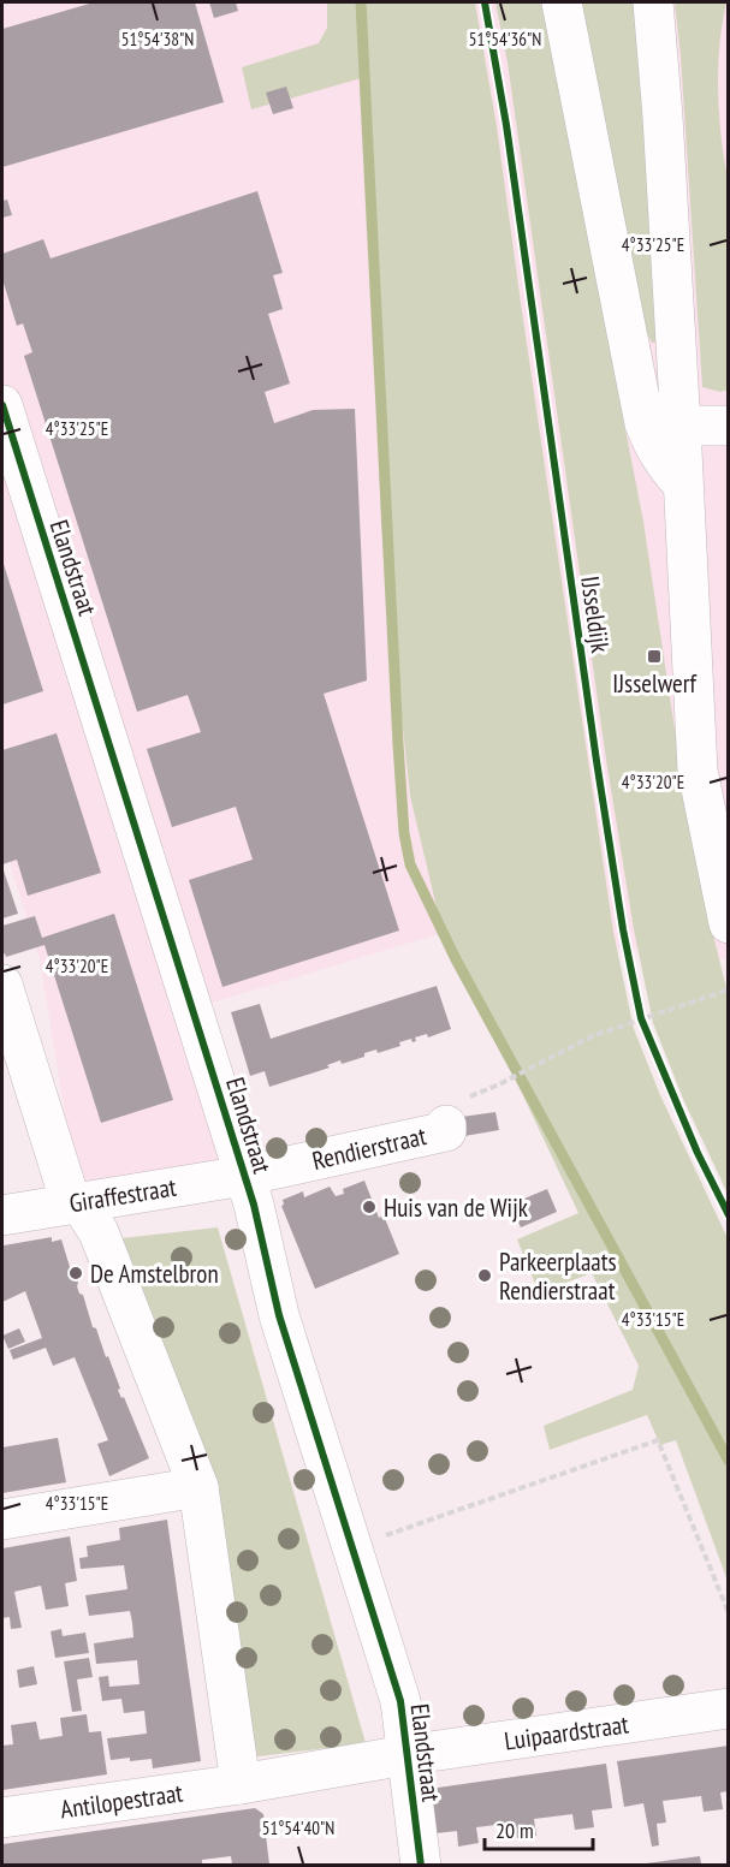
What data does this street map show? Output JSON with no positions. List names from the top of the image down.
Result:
{
  "streets": {
    "street": [
      "Elandstraat",
      "Rendierstraat",
      "Giraffestraat",
      "Luipaardstraat",
      "Antilopestraat"
    ],
    "cycle path": ["IJsseldijk"]
  },
  "crossings": [
    ["Elandstraat", "Rendierstraat"],
    ["Elandstraat", "Giraffestraat"],
    ["Elandstraat", "Luipaardstraat"],
    ["Rendierstraat", "Giraffestraat"],
    ["Luipaardstraat", "Antilopestraat"]
  ],
  "places": {
    "transit": ["IJsselwerf"],
    "other": ["Huis van de Wijk", "De Amstelbron", "Parkeerplaats Rendierstraat"]
  },
  "scale_bar": "20 m",
  "coordinates": [
    "51°54'36\"N",
    "51°54'38\"N",
    "4°33'25\"E",
    "4°33'20\"E",
    "4°33'15\"E",
    "51°54'40\"N"
  ]
}
